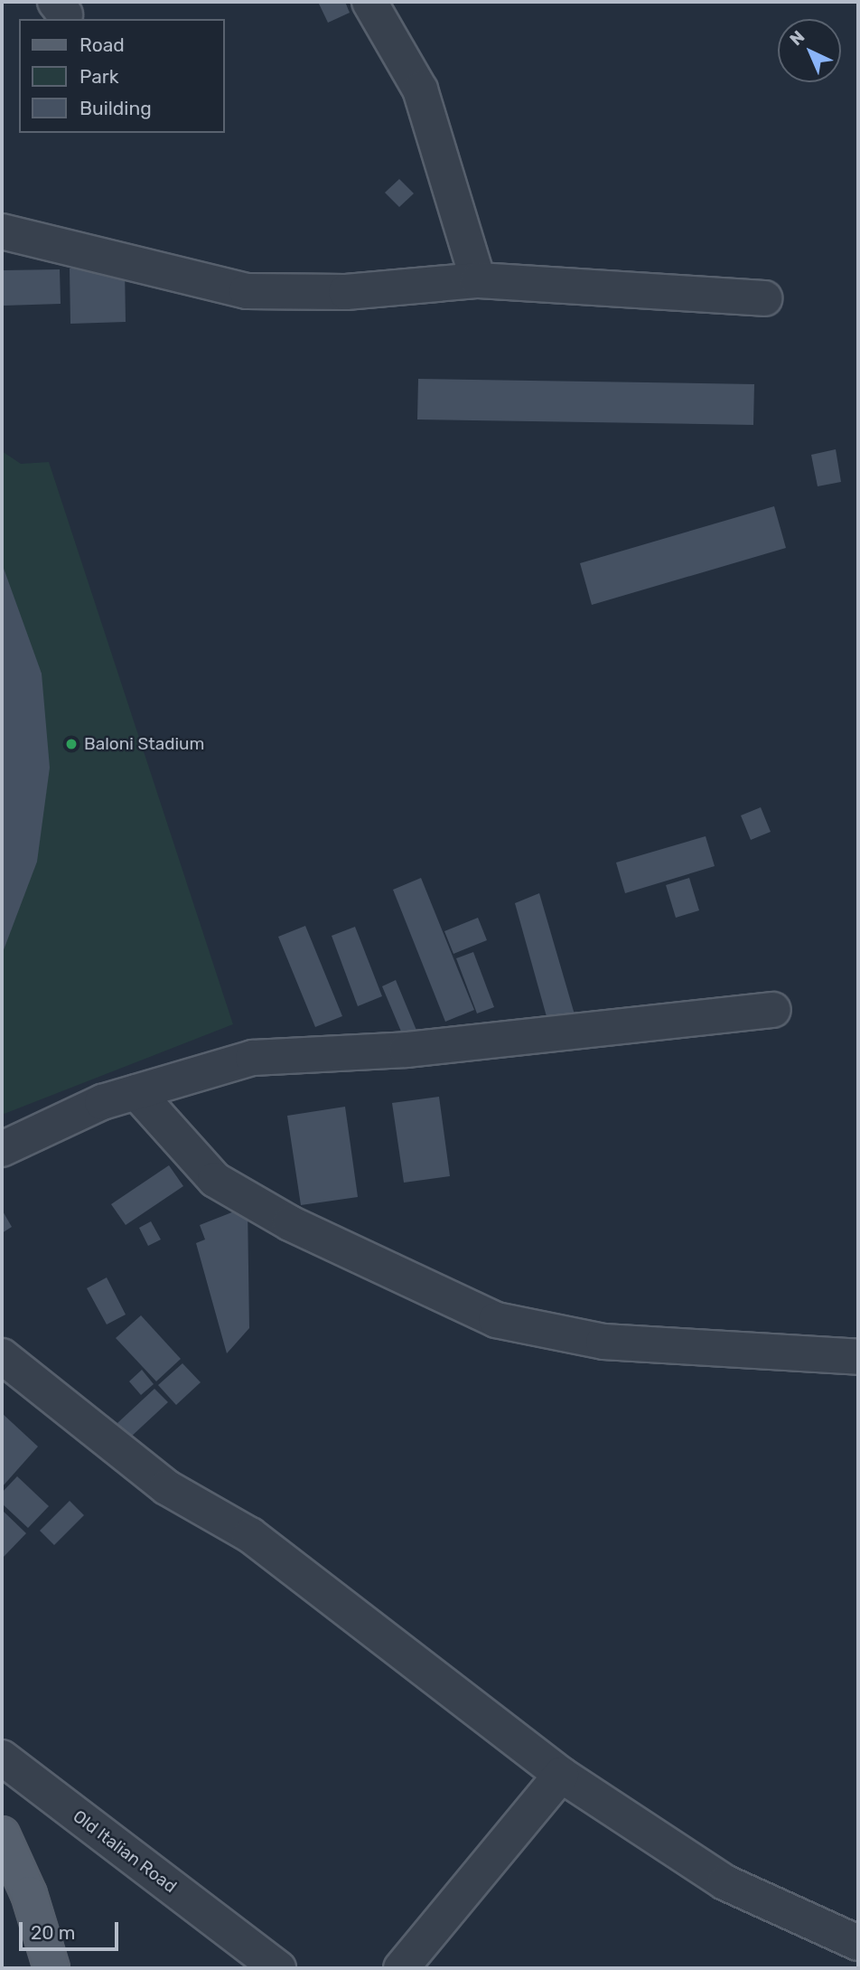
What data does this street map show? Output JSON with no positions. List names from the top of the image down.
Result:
{
  "streets": {
    "street": ["Old Italian Road"]
  },
  "places": ["Baloni Stadium"],
  "legend": ["Road", "Park", "Building"],
  "scale_bar": "20 m",
  "north": "top left"
}
